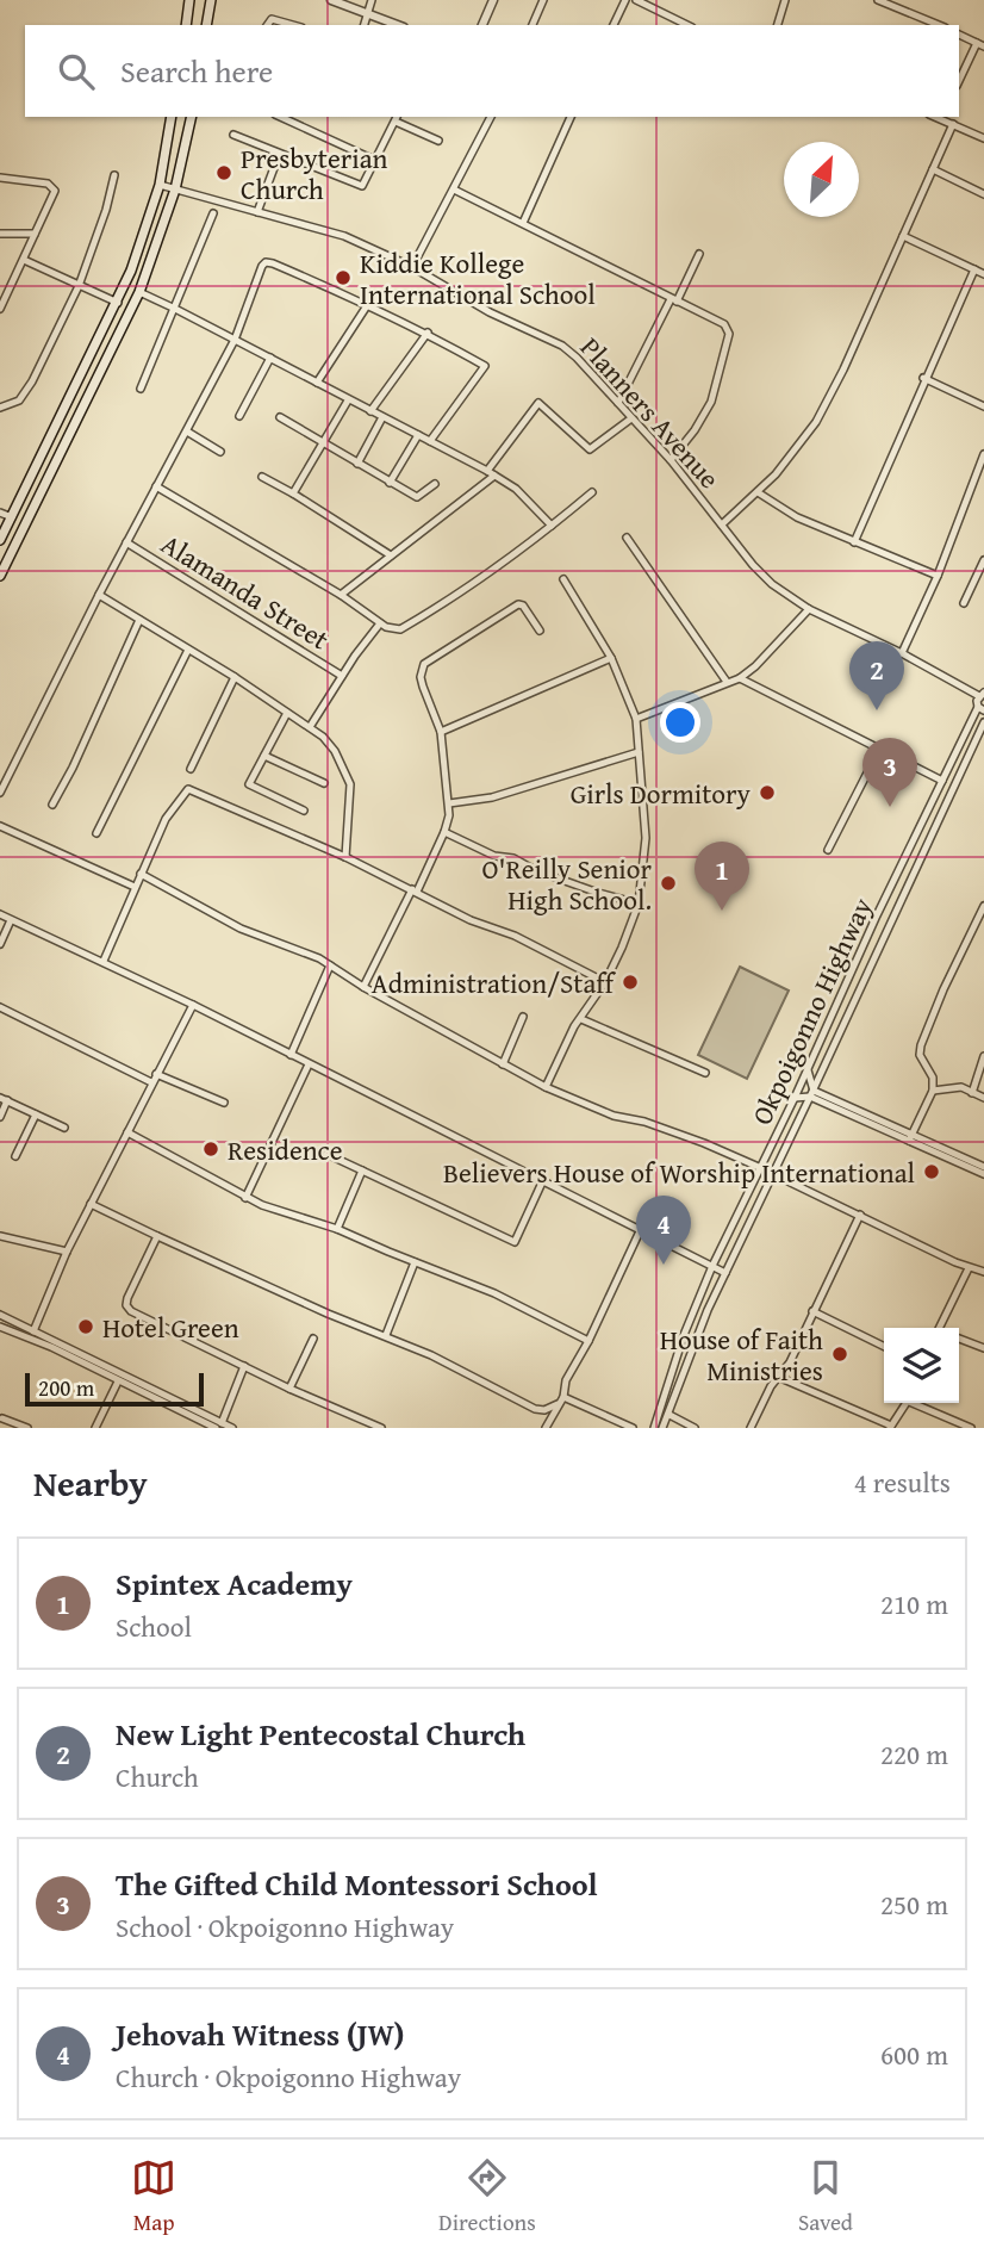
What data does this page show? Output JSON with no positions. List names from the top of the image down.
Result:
{
  "streets": {
    "street": ["Planners Avenue", "Alamanda Street", "Okpoigonno Highway"]
  },
  "crossings": [
    ["Planners Avenue", "Okpoigonno Highway"]
  ],
  "places": [
    "Presbyterian Church",
    "Kiddie Kollege International School",
    "Girls Dormitory",
    "O'Reilly Senior High School.",
    "Administration/Staff",
    "Residence",
    "Believers House of Worship International",
    "Hotel Green",
    "House of Faith Ministries"
  ],
  "scale_bar": "200 m",
  "north": "top right",
  "page": {
    "search": "Search here",
    "pins": [
      "2",
      "3",
      "1",
      "4"
    ],
    "scale": "200 m",
    "heading": ["Nearby", "4 results"],
    "list": [
      {
        "mark": "1",
        "name": "Spintex Academy",
        "note": "School",
        "value": "210 m"
      },
      {
        "mark": "2",
        "name": "New Light Pentecostal Church",
        "note": "Church",
        "value": "220 m"
      },
      {
        "mark": "3",
        "name": "The Gifted Child Montessori School",
        "note": "School · Okpoigonno Highway",
        "value": "250 m"
      },
      {
        "mark": "4",
        "name": "Jehovah Witness (JW)",
        "note": "Church · Okpoigonno Highway",
        "value": "600 m"
      }
    ],
    "nav": ["Map", "Directions", "Saved"]
  }
}
